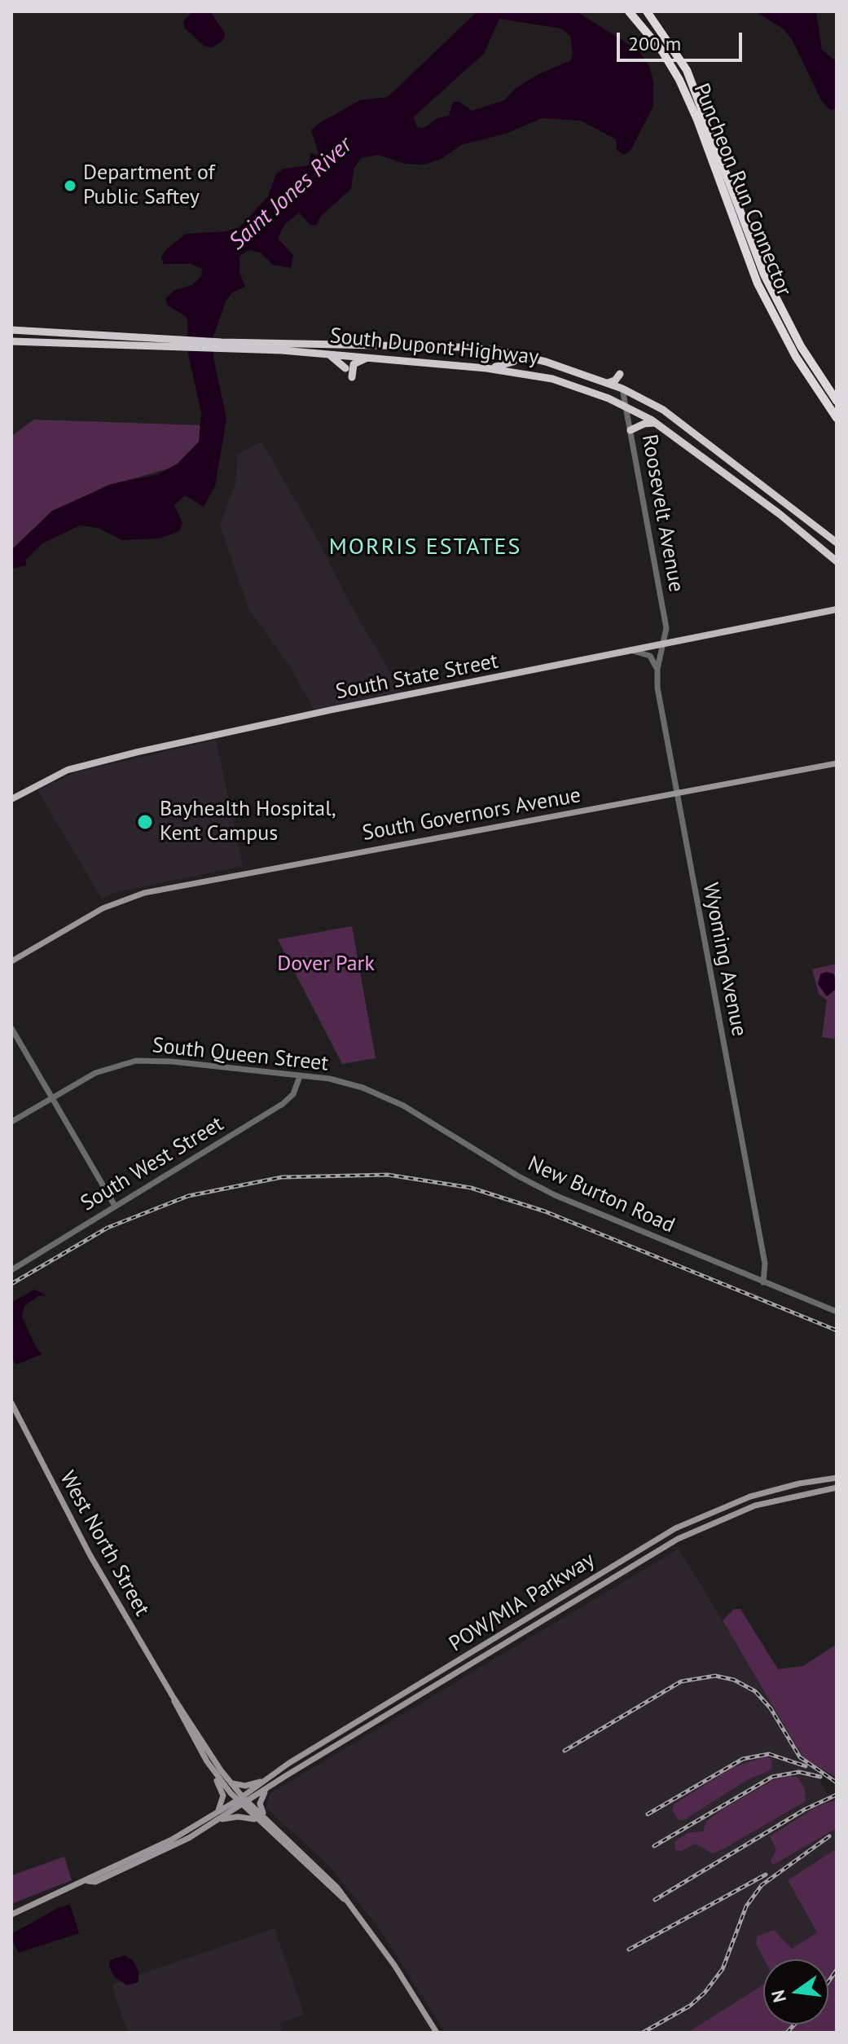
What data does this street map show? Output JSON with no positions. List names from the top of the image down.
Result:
{
  "streets": {
    "highway": ["Puncheon Run Connector", "South Dupont Highway"],
    "main road": [
      "South State Street",
      "South Governors Avenue",
      "West North Street",
      "POW/MIA Parkway"
    ],
    "street": [
      "Roosevelt Avenue",
      "Wyoming Avenue",
      "South Queen Street",
      "South West Street",
      "New Burton Road"
    ]
  },
  "crossings": [
    ["South Dupont Highway", "Roosevelt Avenue"],
    ["Roosevelt Avenue", "South State Street"],
    ["Roosevelt Avenue", "Wyoming Avenue"],
    ["South State Street", "Wyoming Avenue"],
    ["South Governors Avenue", "Wyoming Avenue"],
    ["Wyoming Avenue", "New Burton Road"],
    ["South Queen Street", "South West Street"],
    ["South Queen Street", "New Burton Road"],
    ["West North Street", "POW/MIA Parkway"]
  ],
  "districts": ["MORRIS ESTATES"],
  "water": ["Saint Jones River"],
  "parks": ["Dover Park"],
  "places": ["Department of Public Saftey", "Bayhealth Hospital, Kent Campus"],
  "scale_bar": "200 m",
  "north": "left"
}
